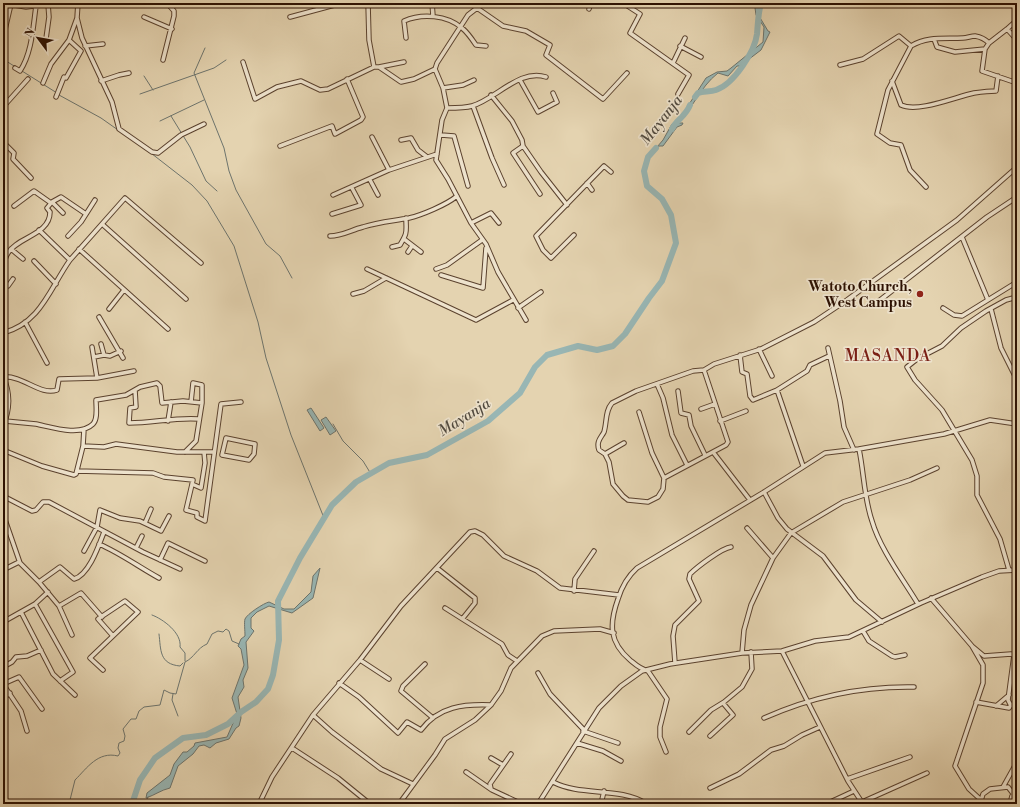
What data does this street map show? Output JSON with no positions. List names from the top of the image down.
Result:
{
  "districts": ["MASANDA"],
  "water": ["Mayanja"],
  "places": ["Watoto Church, West Campus"],
  "north": "top left"
}
